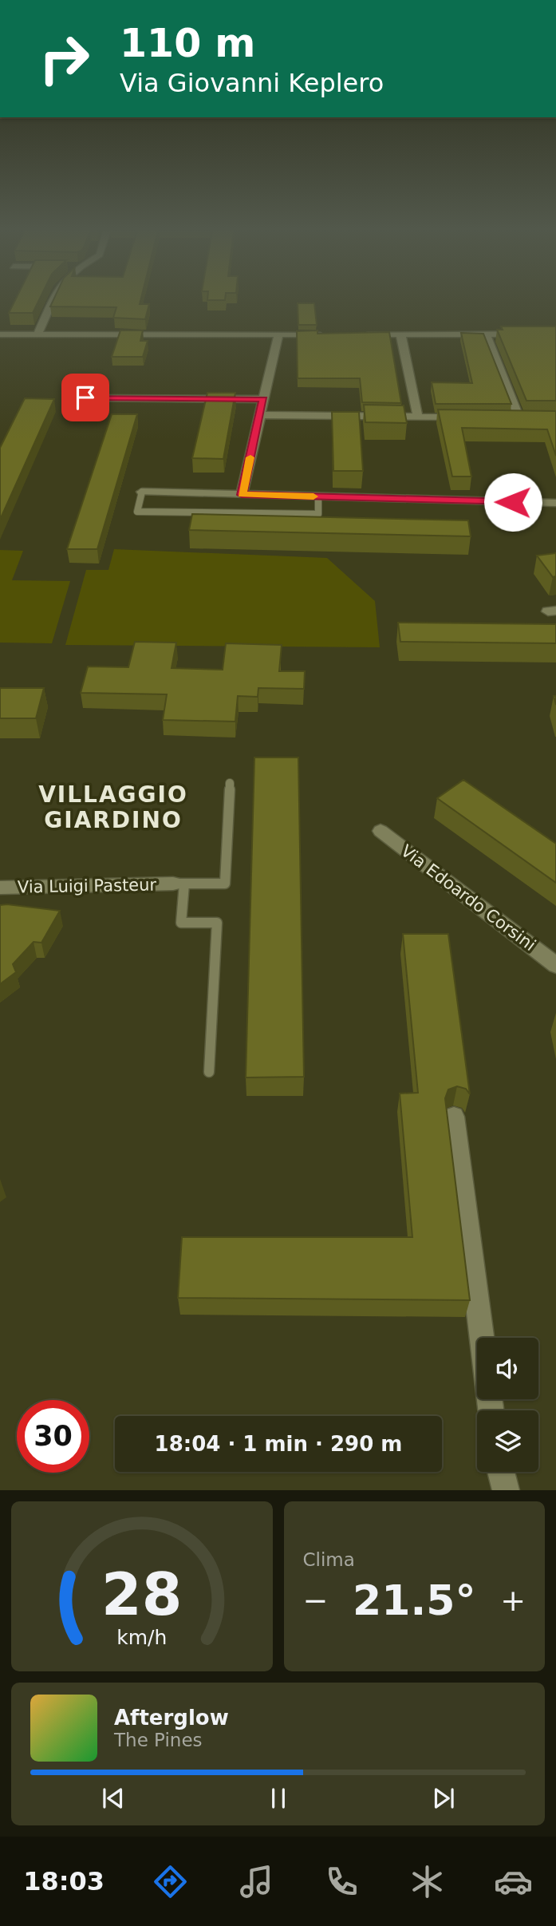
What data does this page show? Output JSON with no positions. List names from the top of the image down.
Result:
{
  "streets": {
    "street": ["Via Luigi Pasteur", "Via Edoardo Corsini"]
  },
  "districts": ["VILLAGGIO GIARDINO"],
  "page": {
    "turn": ["110 m", "Via Giovanni Keplero"],
    "limit": "30",
    "trip": "18:04 · 1 min · 290 m",
    "tile": "Clima",
    "heat": ["−", "21.5°", "+"],
    "song": ["Afterglow", "The Pines"],
    "tabs": "18:03",
    "gauge": ["28", "km/h"]
  }
}
